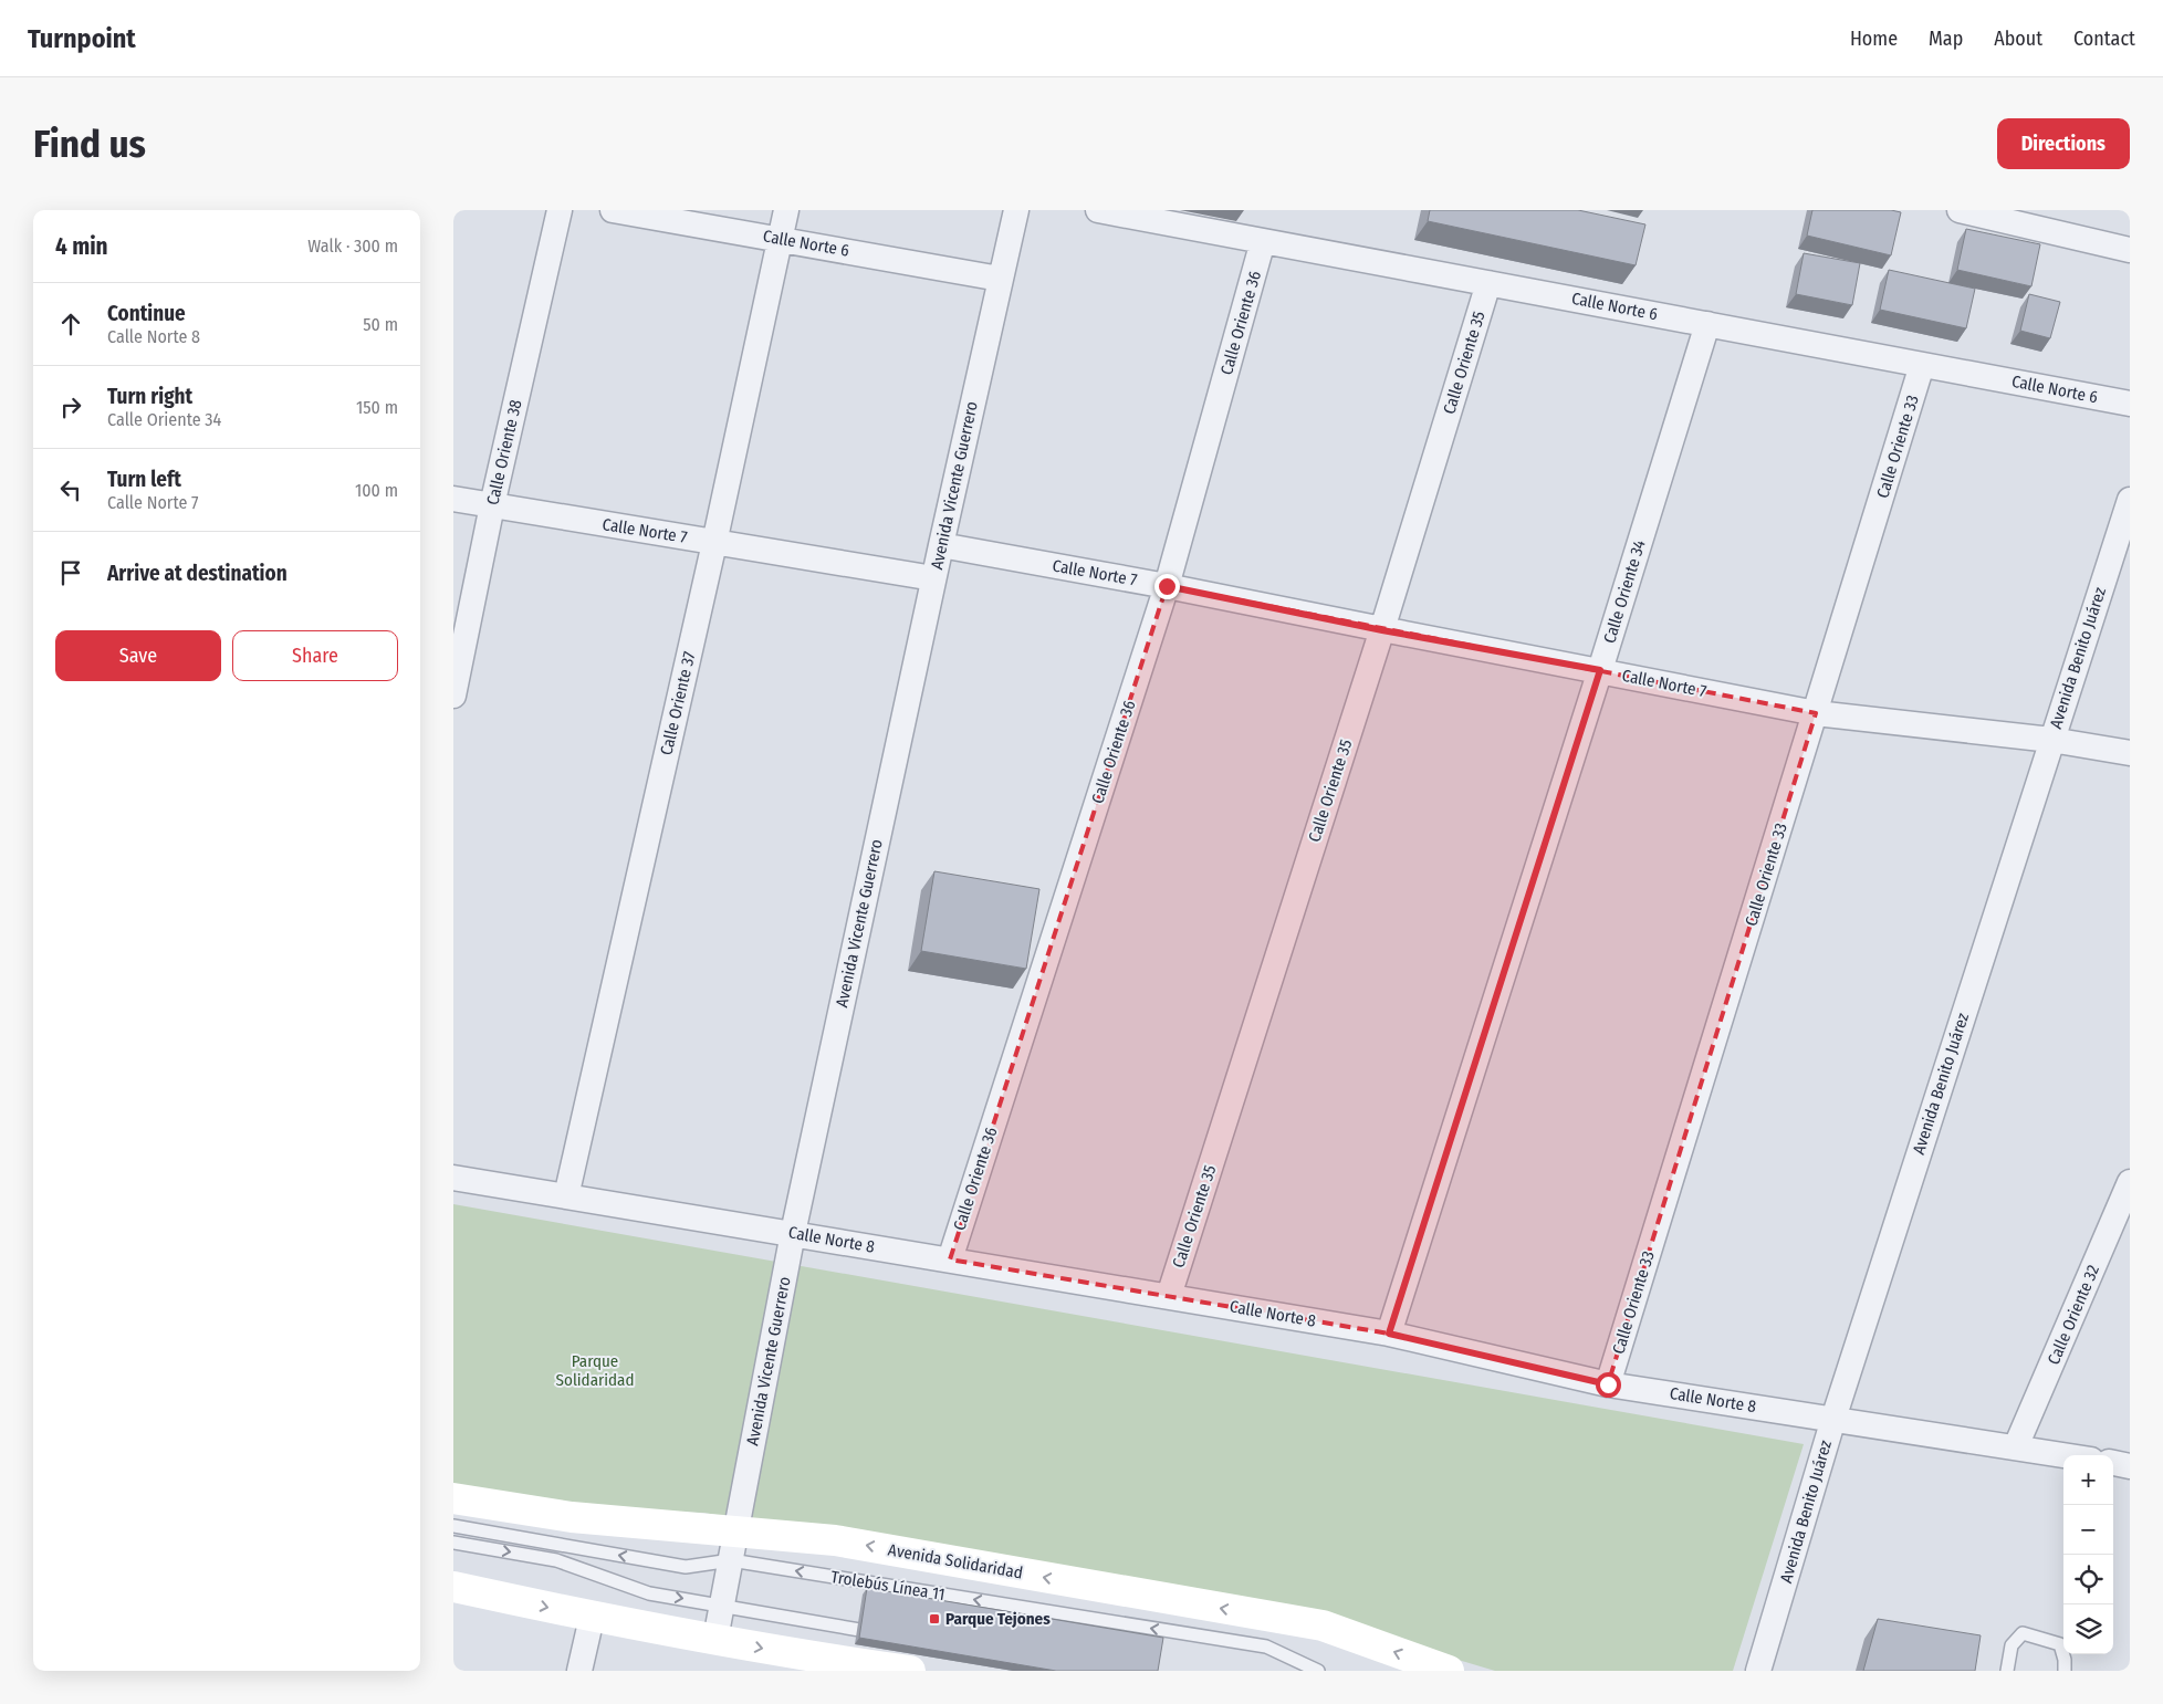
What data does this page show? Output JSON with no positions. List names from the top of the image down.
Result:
{
  "streets": {
    "street": [
      "Calle Norte 6",
      "Calle Oriente 36",
      "Calle Oriente 35",
      "Calle Oriente 33",
      "Calle Oriente 38",
      "Avenida Vicente Guerrero",
      "Calle Norte 7",
      "Calle Oriente 34",
      "Avenida Benito Juárez",
      "Calle Oriente 37",
      "Calle Norte 8",
      "Calle Oriente 32",
      "Avenida Solidaridad"
    ],
    "lane": ["Trolebús Línea 11"]
  },
  "crossings": [
    ["Calle Norte 6", "Calle Oriente 36"],
    ["Calle Norte 6", "Calle Oriente 35"],
    ["Calle Norte 6", "Calle Oriente 33"],
    ["Calle Norte 6", "Avenida Vicente Guerrero"],
    ["Calle Norte 6", "Calle Oriente 34"],
    ["Calle Norte 6", "Calle Oriente 37"],
    ["Calle Oriente 36", "Calle Norte 7"],
    ["Calle Oriente 36", "Calle Norte 8"],
    ["Calle Oriente 35", "Calle Norte 7"],
    ["Calle Oriente 35", "Calle Norte 8"],
    ["Calle Oriente 33", "Calle Norte 7"],
    ["Calle Oriente 33", "Calle Norte 8"],
    ["Calle Oriente 38", "Calle Norte 7"],
    ["Avenida Vicente Guerrero", "Calle Norte 7"],
    ["Avenida Vicente Guerrero", "Calle Norte 8"],
    ["Avenida Vicente Guerrero", "Avenida Solidaridad"],
    ["Avenida Vicente Guerrero", "Trolebús Línea 11"],
    ["Calle Norte 7", "Calle Oriente 34"],
    ["Calle Norte 7", "Avenida Benito Juárez"],
    ["Calle Norte 7", "Calle Oriente 37"],
    ["Calle Oriente 34", "Calle Norte 8"],
    ["Avenida Benito Juárez", "Calle Norte 8"],
    ["Calle Oriente 37", "Calle Norte 8"],
    ["Calle Norte 8", "Calle Oriente 32"],
    ["Avenida Solidaridad", "Trolebús Línea 11"]
  ],
  "one_way": ["Avenida Solidaridad"],
  "parks": ["Parque Solidaridad"],
  "places": {
    "transit": ["Parque Tejones"]
  },
  "page": {
    "header": "Turnpoint",
    "nav": [
      "Home",
      "Map",
      "About",
      "Contact"
    ],
    "buttons": [
      "Directions",
      ["Save", "Share"]
    ],
    "title": "Find us",
    "heading": ["4 min", "Walk · 300 m"],
    "list": [
      ["Continue", "Calle Norte 8", "50 m"],
      ["Turn right", "Calle Oriente 34", "150 m"],
      ["Turn left", "Calle Norte 7", "100 m"],
      "Arrive at destination"
    ],
    "map_buttons": ["+", "−"]
  }
}
